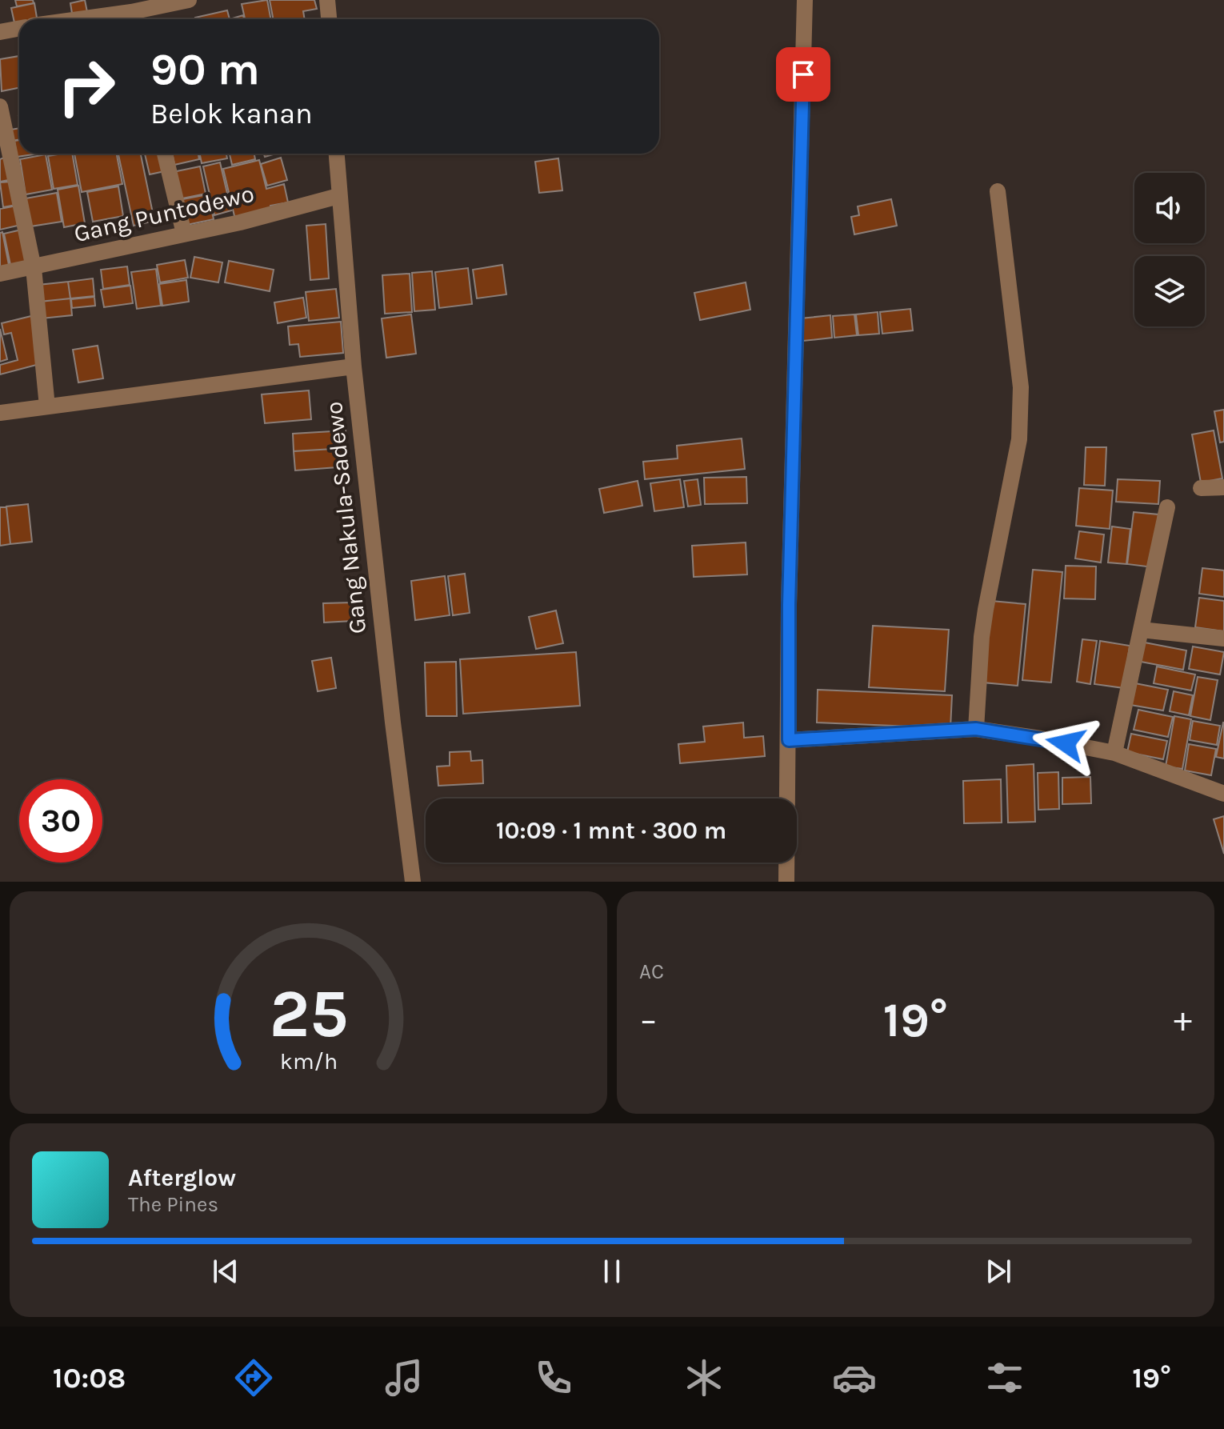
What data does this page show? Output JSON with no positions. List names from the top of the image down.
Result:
{
  "streets": {
    "street": ["Gang Puntodewo", "Gang Nakula-Sadewo"]
  },
  "crossings": [
    ["Gang Puntodewo", "Gang Nakula-Sadewo"]
  ],
  "page": {
    "turn": ["90 m", "Belok kanan"],
    "limit": "30",
    "trip": "10:09 · 1 mnt · 300 m",
    "tile": "AC",
    "heat": ["−", "19°", "+"],
    "song": ["Afterglow", "The Pines"],
    "tabs": ["10:08", "19°"],
    "gauge": ["25", "km/h"]
  }
}
